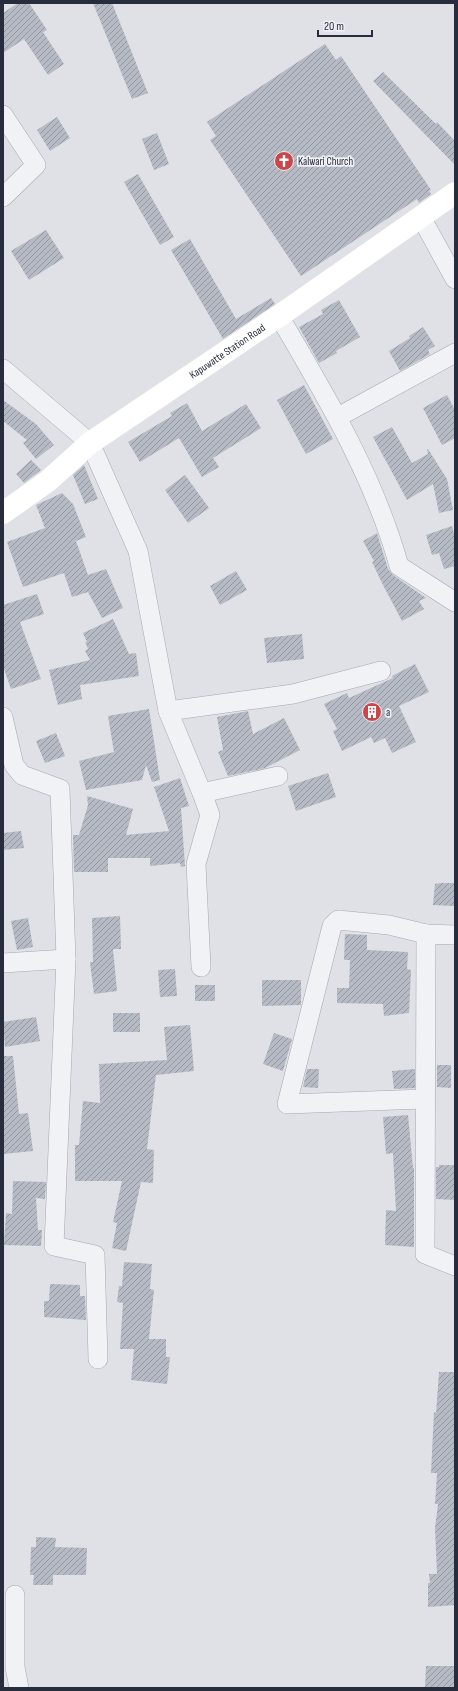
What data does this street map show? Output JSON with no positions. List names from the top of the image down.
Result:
{
  "streets": {
    "street": ["Kapuwatte Station Road"]
  },
  "places": {
    "church": ["Kalwari Church"],
    "building": ["a"]
  },
  "scale_bar": "20 m"
}
